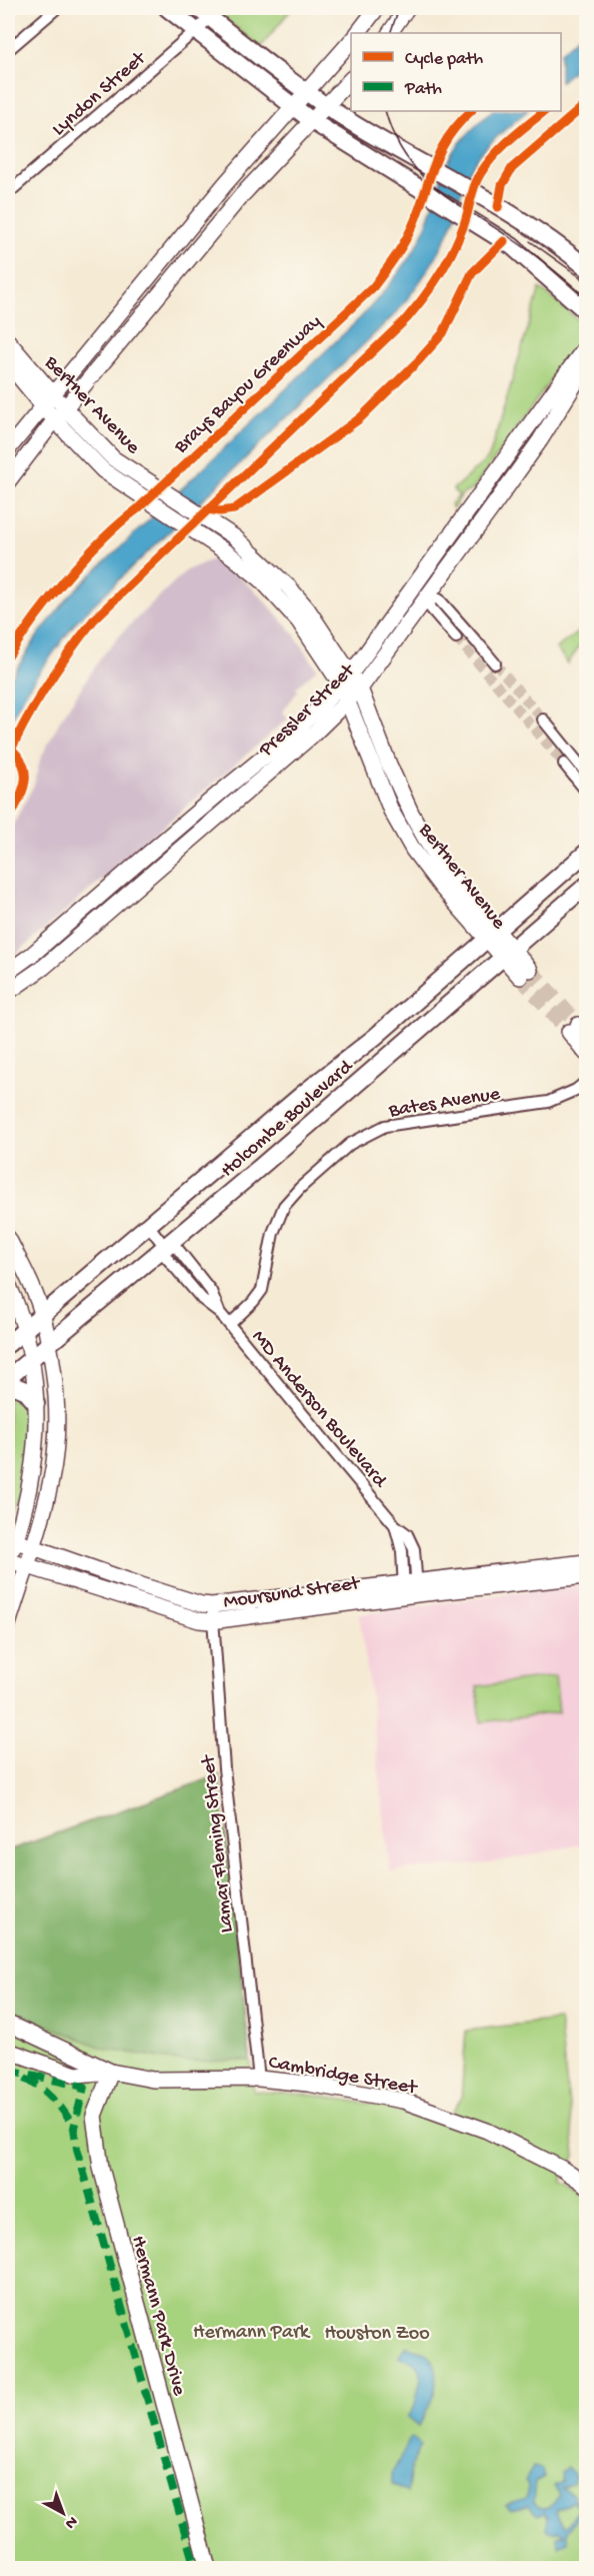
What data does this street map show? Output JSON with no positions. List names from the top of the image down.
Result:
{
  "streets": {
    "main road": ["Holcombe Boulevard"],
    "street": [
      "Lyndon Street",
      "Bertner Avenue",
      "Pressler Street",
      "Bates Avenue",
      "MD Anderson Boulevard",
      "Moursund Street",
      "Lamar Fleming Street",
      "Cambridge Street",
      "Hermann Park Drive"
    ],
    "cycle path": ["Brays Bayou Greenway"]
  },
  "crossings": [
    ["Bertner Avenue", "Pressler Street"],
    ["Bertner Avenue", "Holcombe Boulevard"],
    ["Bates Avenue", "MD Anderson Boulevard"],
    ["Holcombe Boulevard", "MD Anderson Boulevard"],
    ["MD Anderson Boulevard", "Moursund Street"],
    ["Moursund Street", "Lamar Fleming Street"],
    ["Lamar Fleming Street", "Cambridge Street"],
    ["Cambridge Street", "Hermann Park Drive"]
  ],
  "parks": ["Hermann Park", "Houston Zoo"],
  "legend": ["Cycle path", "Path"],
  "north": "bottom right"
}
